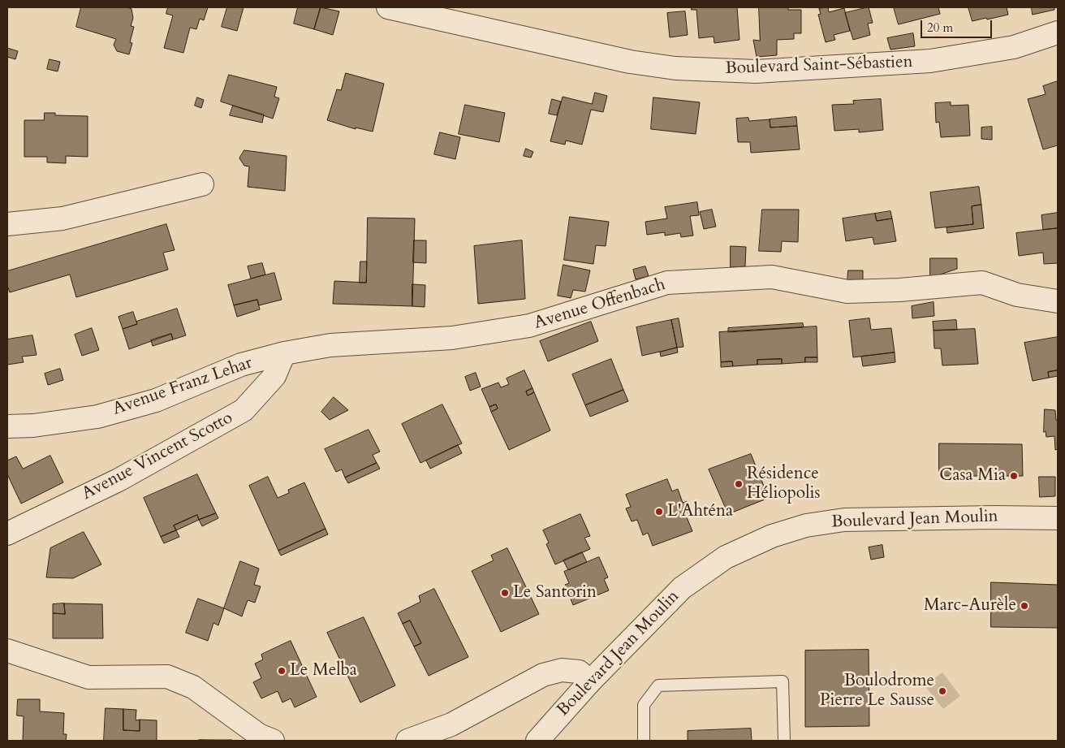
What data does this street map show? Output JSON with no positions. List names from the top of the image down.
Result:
{
  "streets": {
    "street": [
      "Boulevard Saint-Sébastien",
      "Avenue Offenbach",
      "Avenue Franz Lehar",
      "Avenue Vincent Scotto",
      "Boulevard Jean Moulin"
    ]
  },
  "crossings": [
    ["Avenue Offenbach", "Avenue Franz Lehar"],
    ["Avenue Offenbach", "Avenue Vincent Scotto"],
    ["Avenue Franz Lehar", "Avenue Vincent Scotto"]
  ],
  "places": [
    "Casa Mia",
    "Résidence Héliopolis",
    "L'Ahténa",
    "Le Santorin",
    "Marc-Aurèle",
    "Le Melba",
    "Boulodrome Pierre Le Sausse"
  ],
  "scale_bar": "20 m"
}
